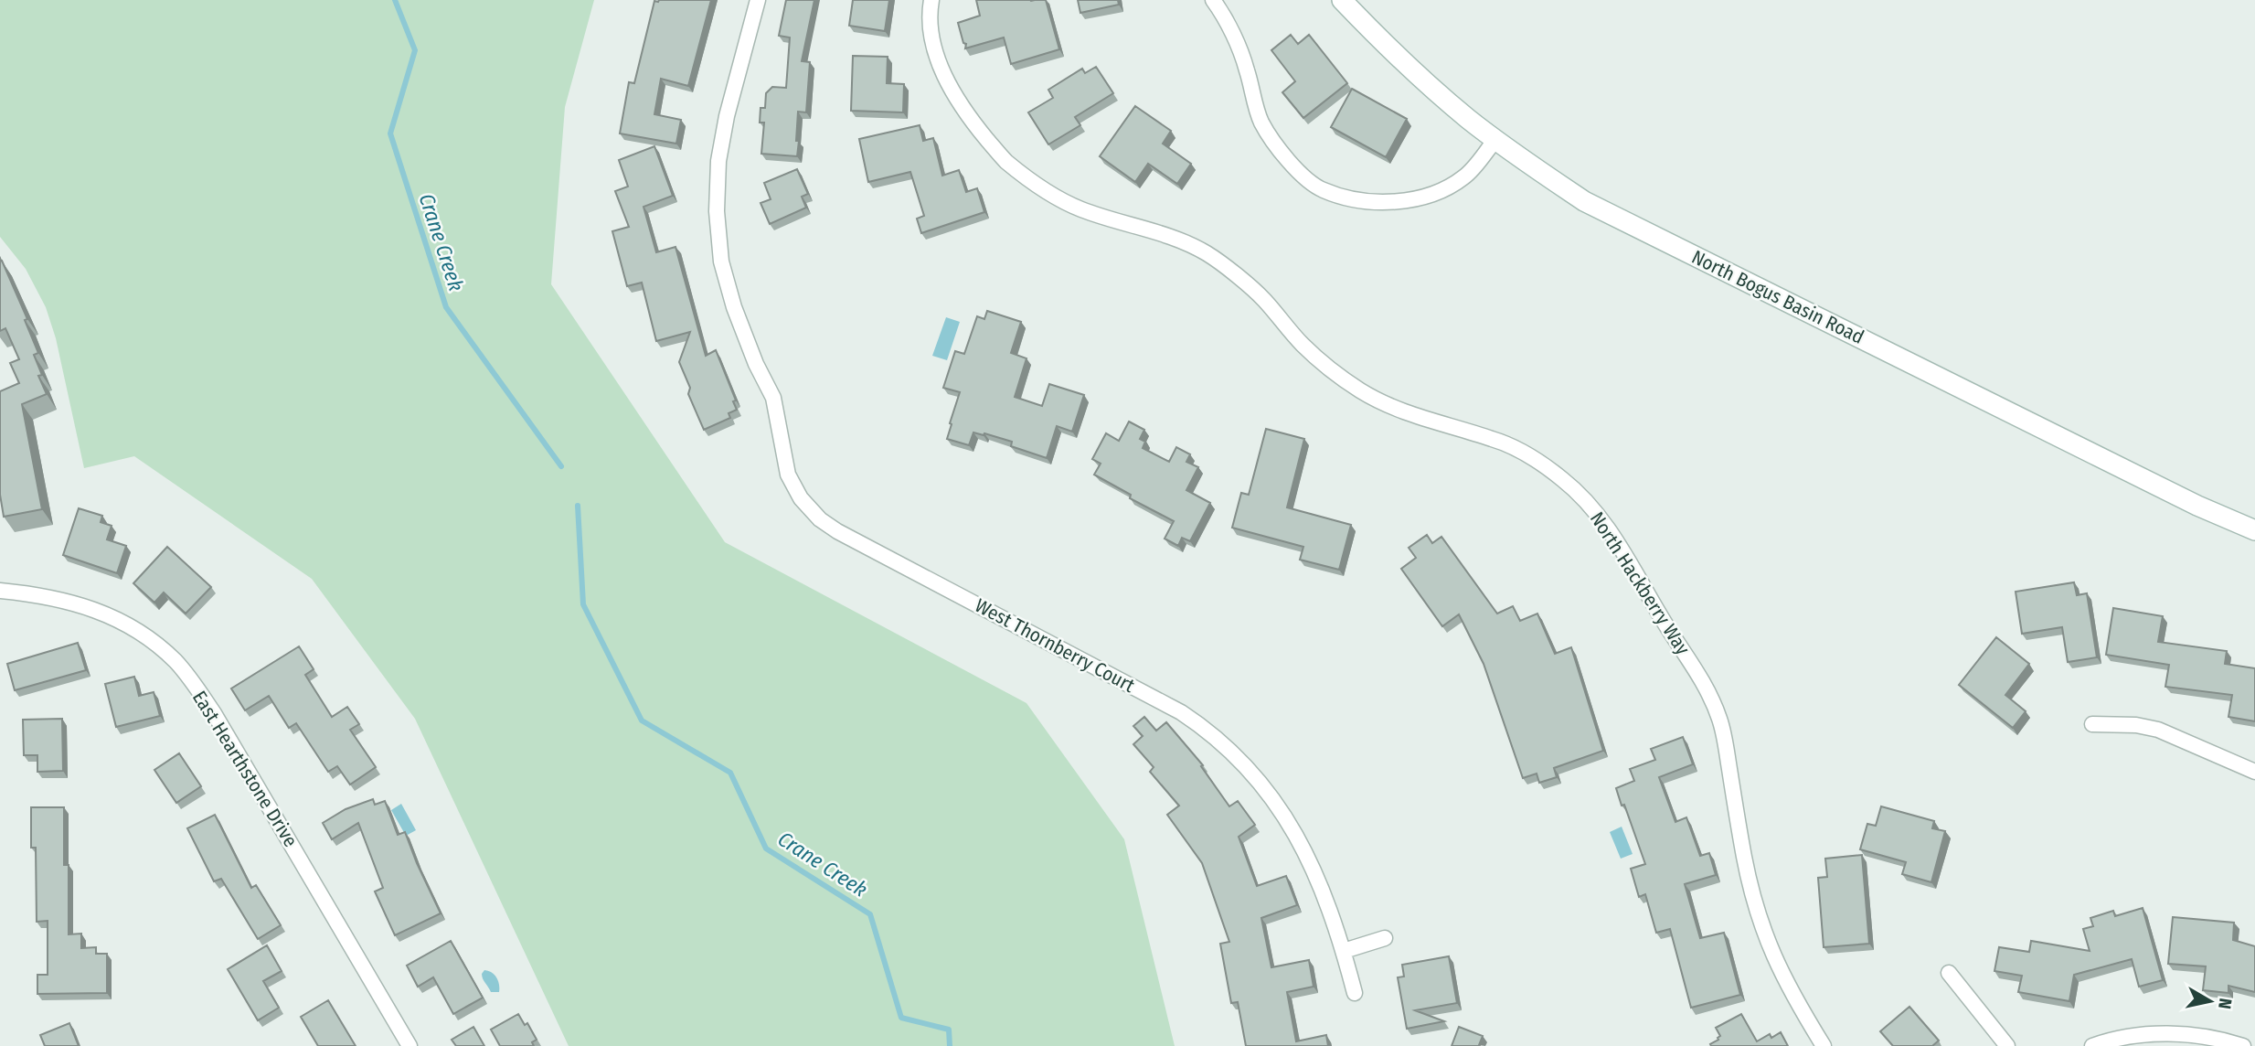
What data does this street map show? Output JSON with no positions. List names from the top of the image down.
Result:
{
  "streets": {
    "street": [
      "North Bogus Basin Road",
      "North Hackberry Way",
      "West Thornberry Court",
      "East Hearthstone Drive"
    ]
  },
  "water": ["Crane Creek"],
  "north": "right"
}
